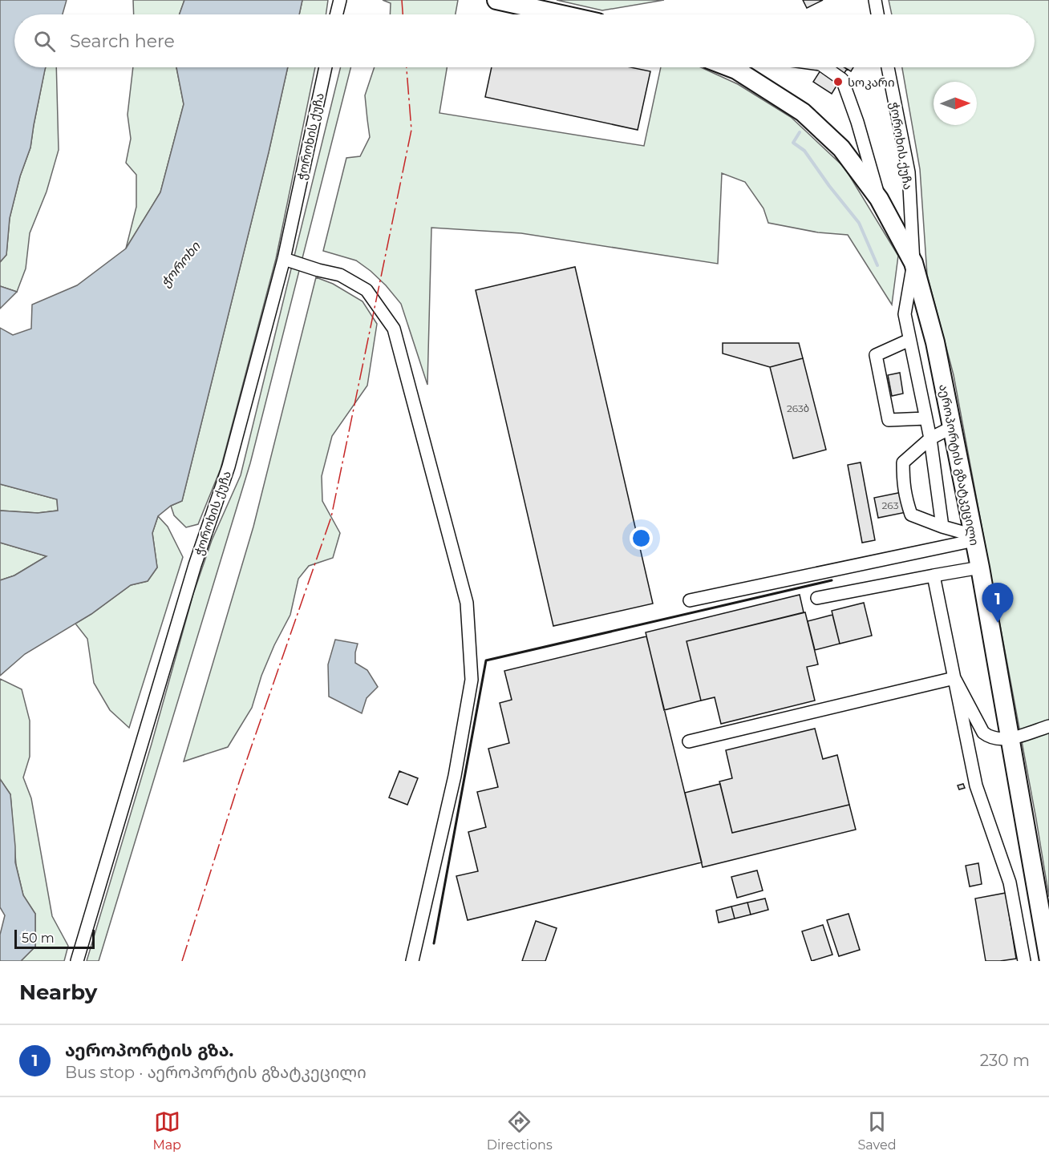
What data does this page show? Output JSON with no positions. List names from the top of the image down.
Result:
{
  "streets": {
    "highway": ["აეროპორტის გზატკეცილი"],
    "street": ["ჭოროხის ქუჩა"]
  },
  "crossings": [
    ["ჭოროხის ქუჩა", "აეროპორტის გზატკეცილი"]
  ],
  "water": ["ჭოროხი"],
  "places": ["სოკარი"],
  "house_numbers": ["263ბ", "263"],
  "scale_bar": "50 m",
  "north": "right",
  "page": {
    "search": "Search here",
    "pins": "1",
    "scale": "50 m",
    "heading": "Nearby",
    "list": [
      {
        "mark": "1",
        "name": "აეროპორტის გზა.",
        "note": "Bus stop · აეროპორტის გზატკეცილი",
        "value": "230 m"
      }
    ],
    "nav": ["Map", "Directions", "Saved"]
  }
}
